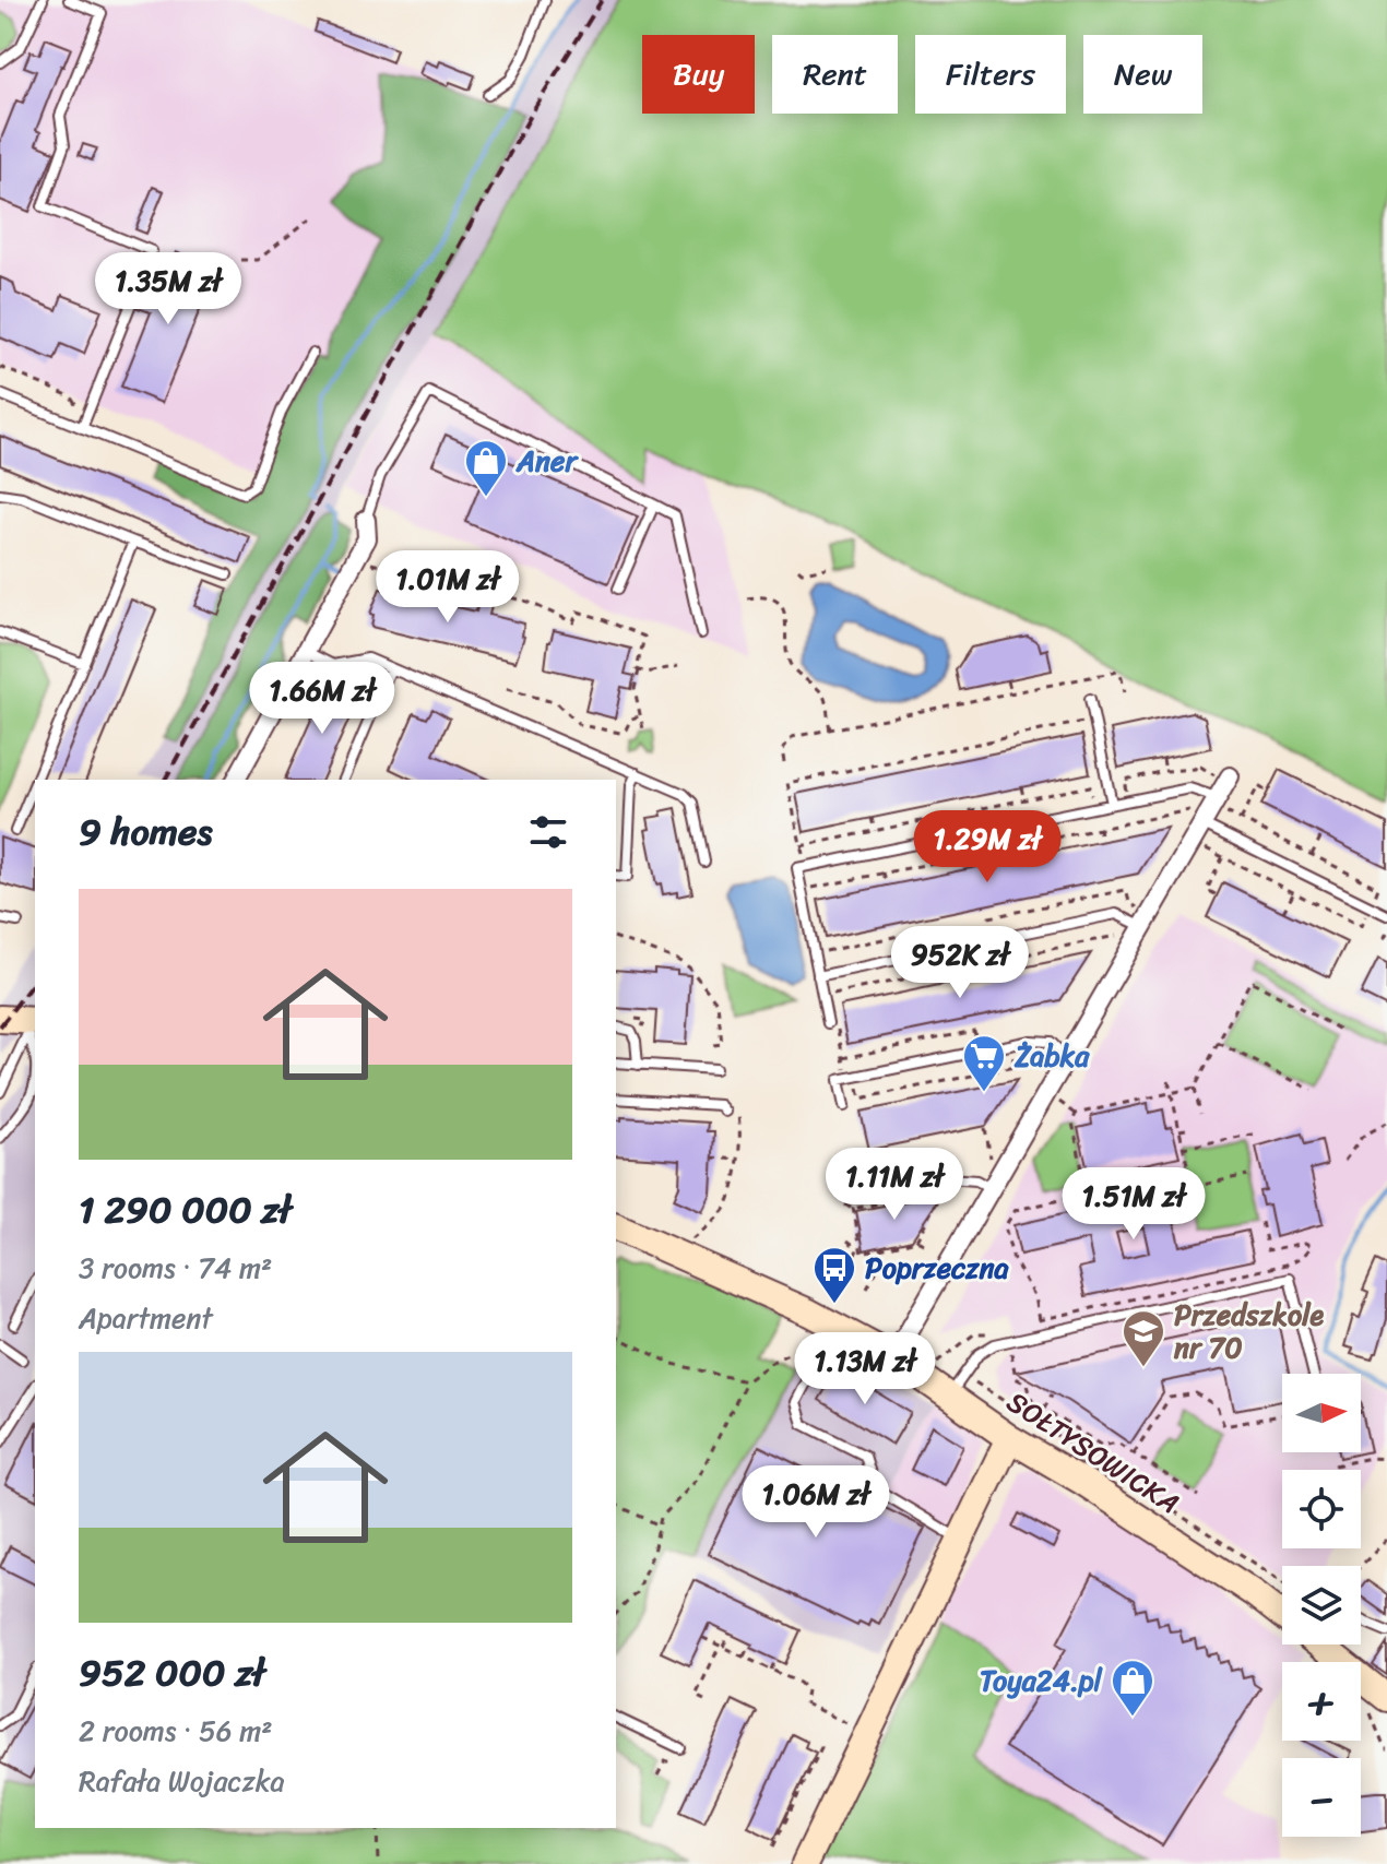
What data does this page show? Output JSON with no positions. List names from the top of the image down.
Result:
{
  "streets": {
    "street": ["SOŁTYSOWICKA"]
  },
  "places": {
    "shop": ["Aner", "Toya24.pl"],
    "supermarket": ["Żabka"],
    "bus stop": ["Poprzeczna"],
    "school or university": ["Przedszkole nr 70"]
  },
  "north": "right",
  "page": {
    "chip": [
      "Buy",
      "Rent",
      "Filters",
      "New"
    ],
    "price": [
      "1.35M zł",
      "1.01M zł",
      "1.66M zł",
      "1.29M zł",
      "952K zł",
      "1.11M zł",
      "1.51M zł",
      "1.13M zł",
      "1.06M zł"
    ],
    "heading": "9 homes",
    "list": [
      {
        "name": "1 290 000 zł",
        "note": "3 rooms · 74 m² · Apartment"
      },
      {
        "name": "952 000 zł",
        "note": "2 rooms · 56 m² · Rafała Wojaczka"
      }
    ],
    "map_buttons": ["+", "−"]
  }
}
